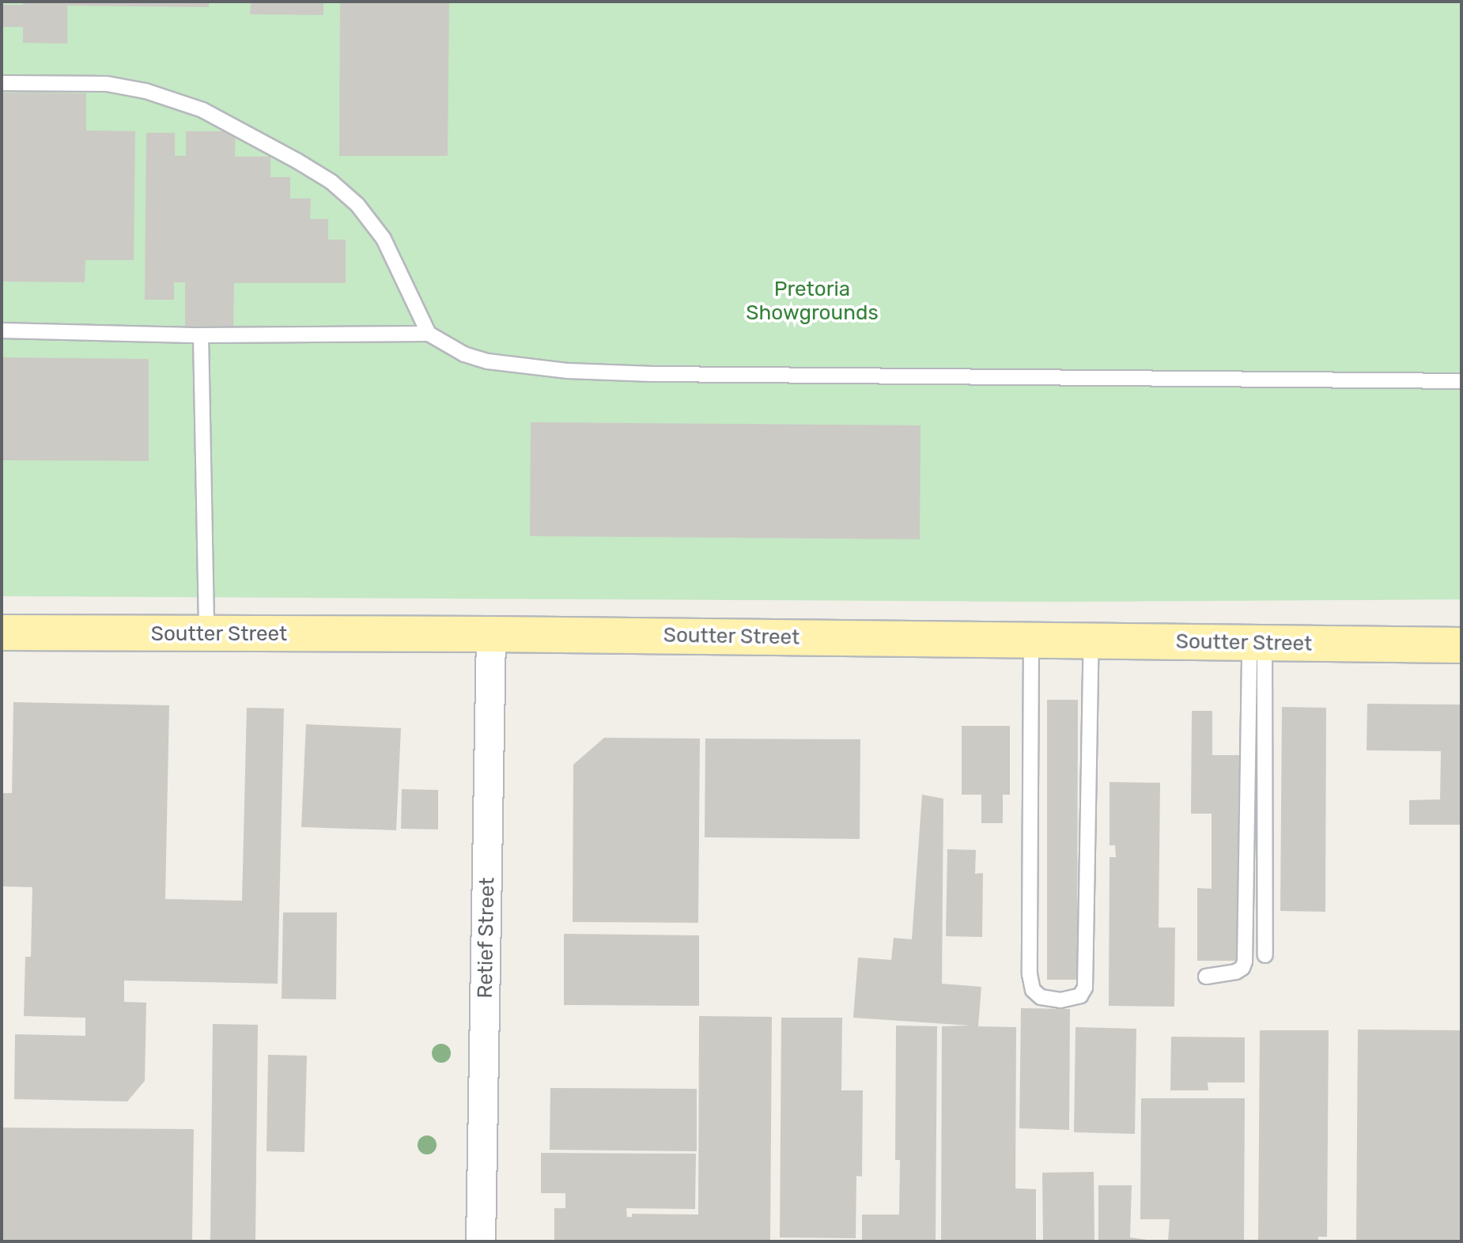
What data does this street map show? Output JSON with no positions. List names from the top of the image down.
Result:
{
  "streets": {
    "main road": ["Soutter Street"],
    "street": ["Retief Street"]
  },
  "crossings": [
    ["Soutter Street", "Retief Street"]
  ],
  "parks": ["Pretoria Showgrounds"]
}
